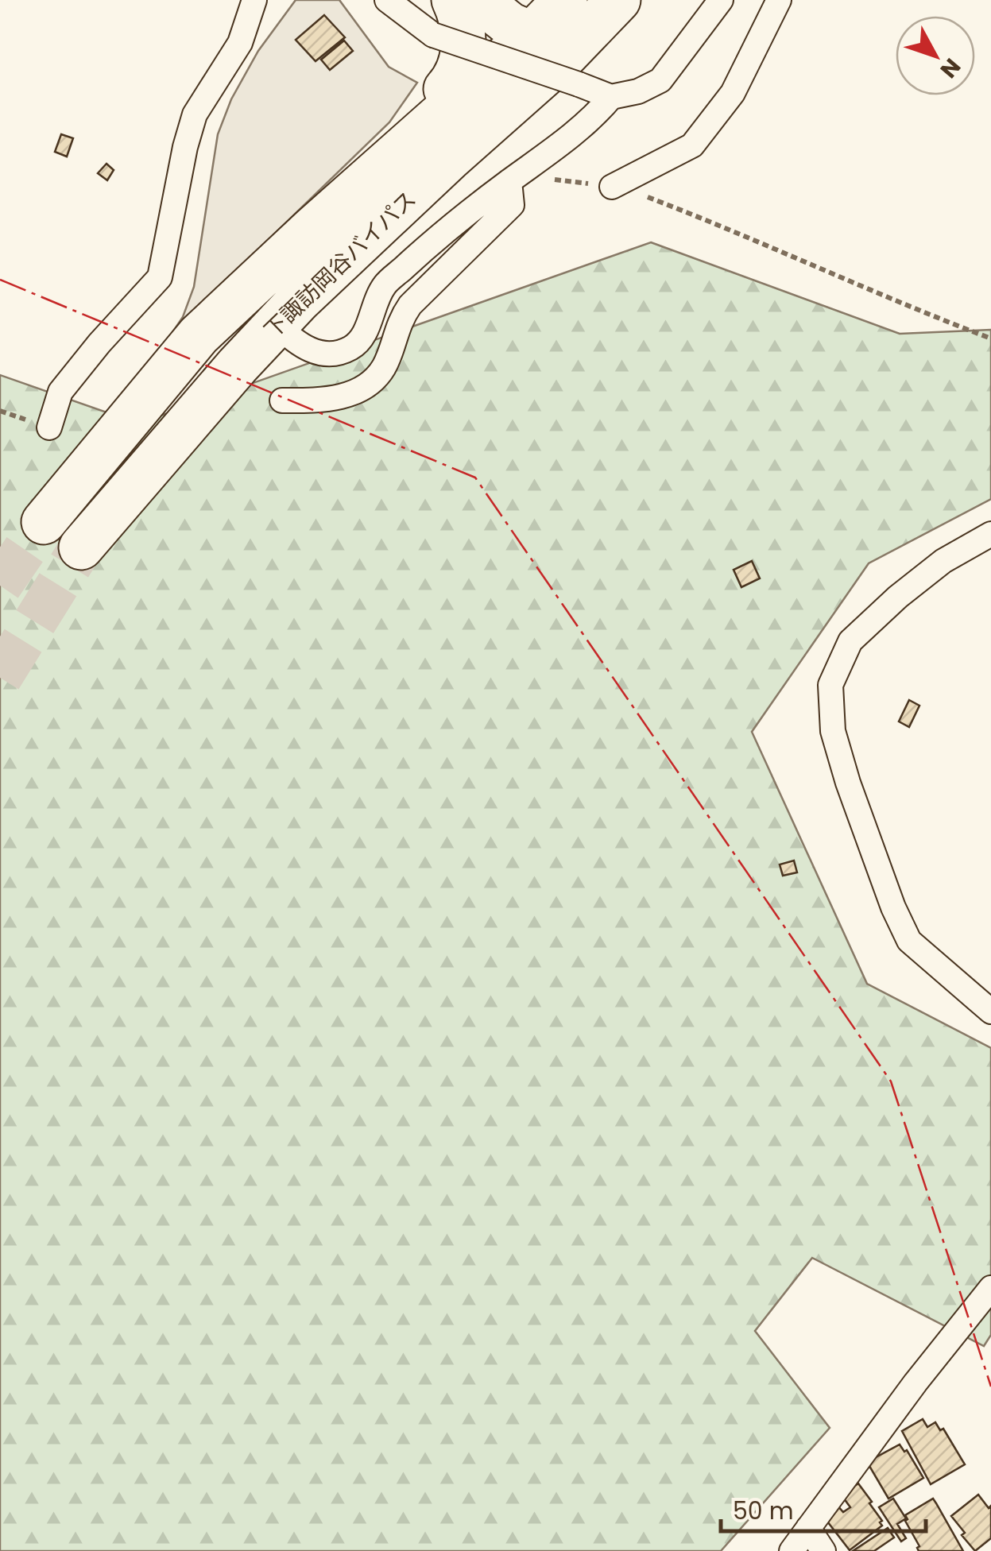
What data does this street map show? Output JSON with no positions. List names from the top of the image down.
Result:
{
  "streets": {
    "highway": ["下諏訪岡谷バイパス"]
  },
  "scale_bar": "50 m",
  "north": "bottom right"
}
